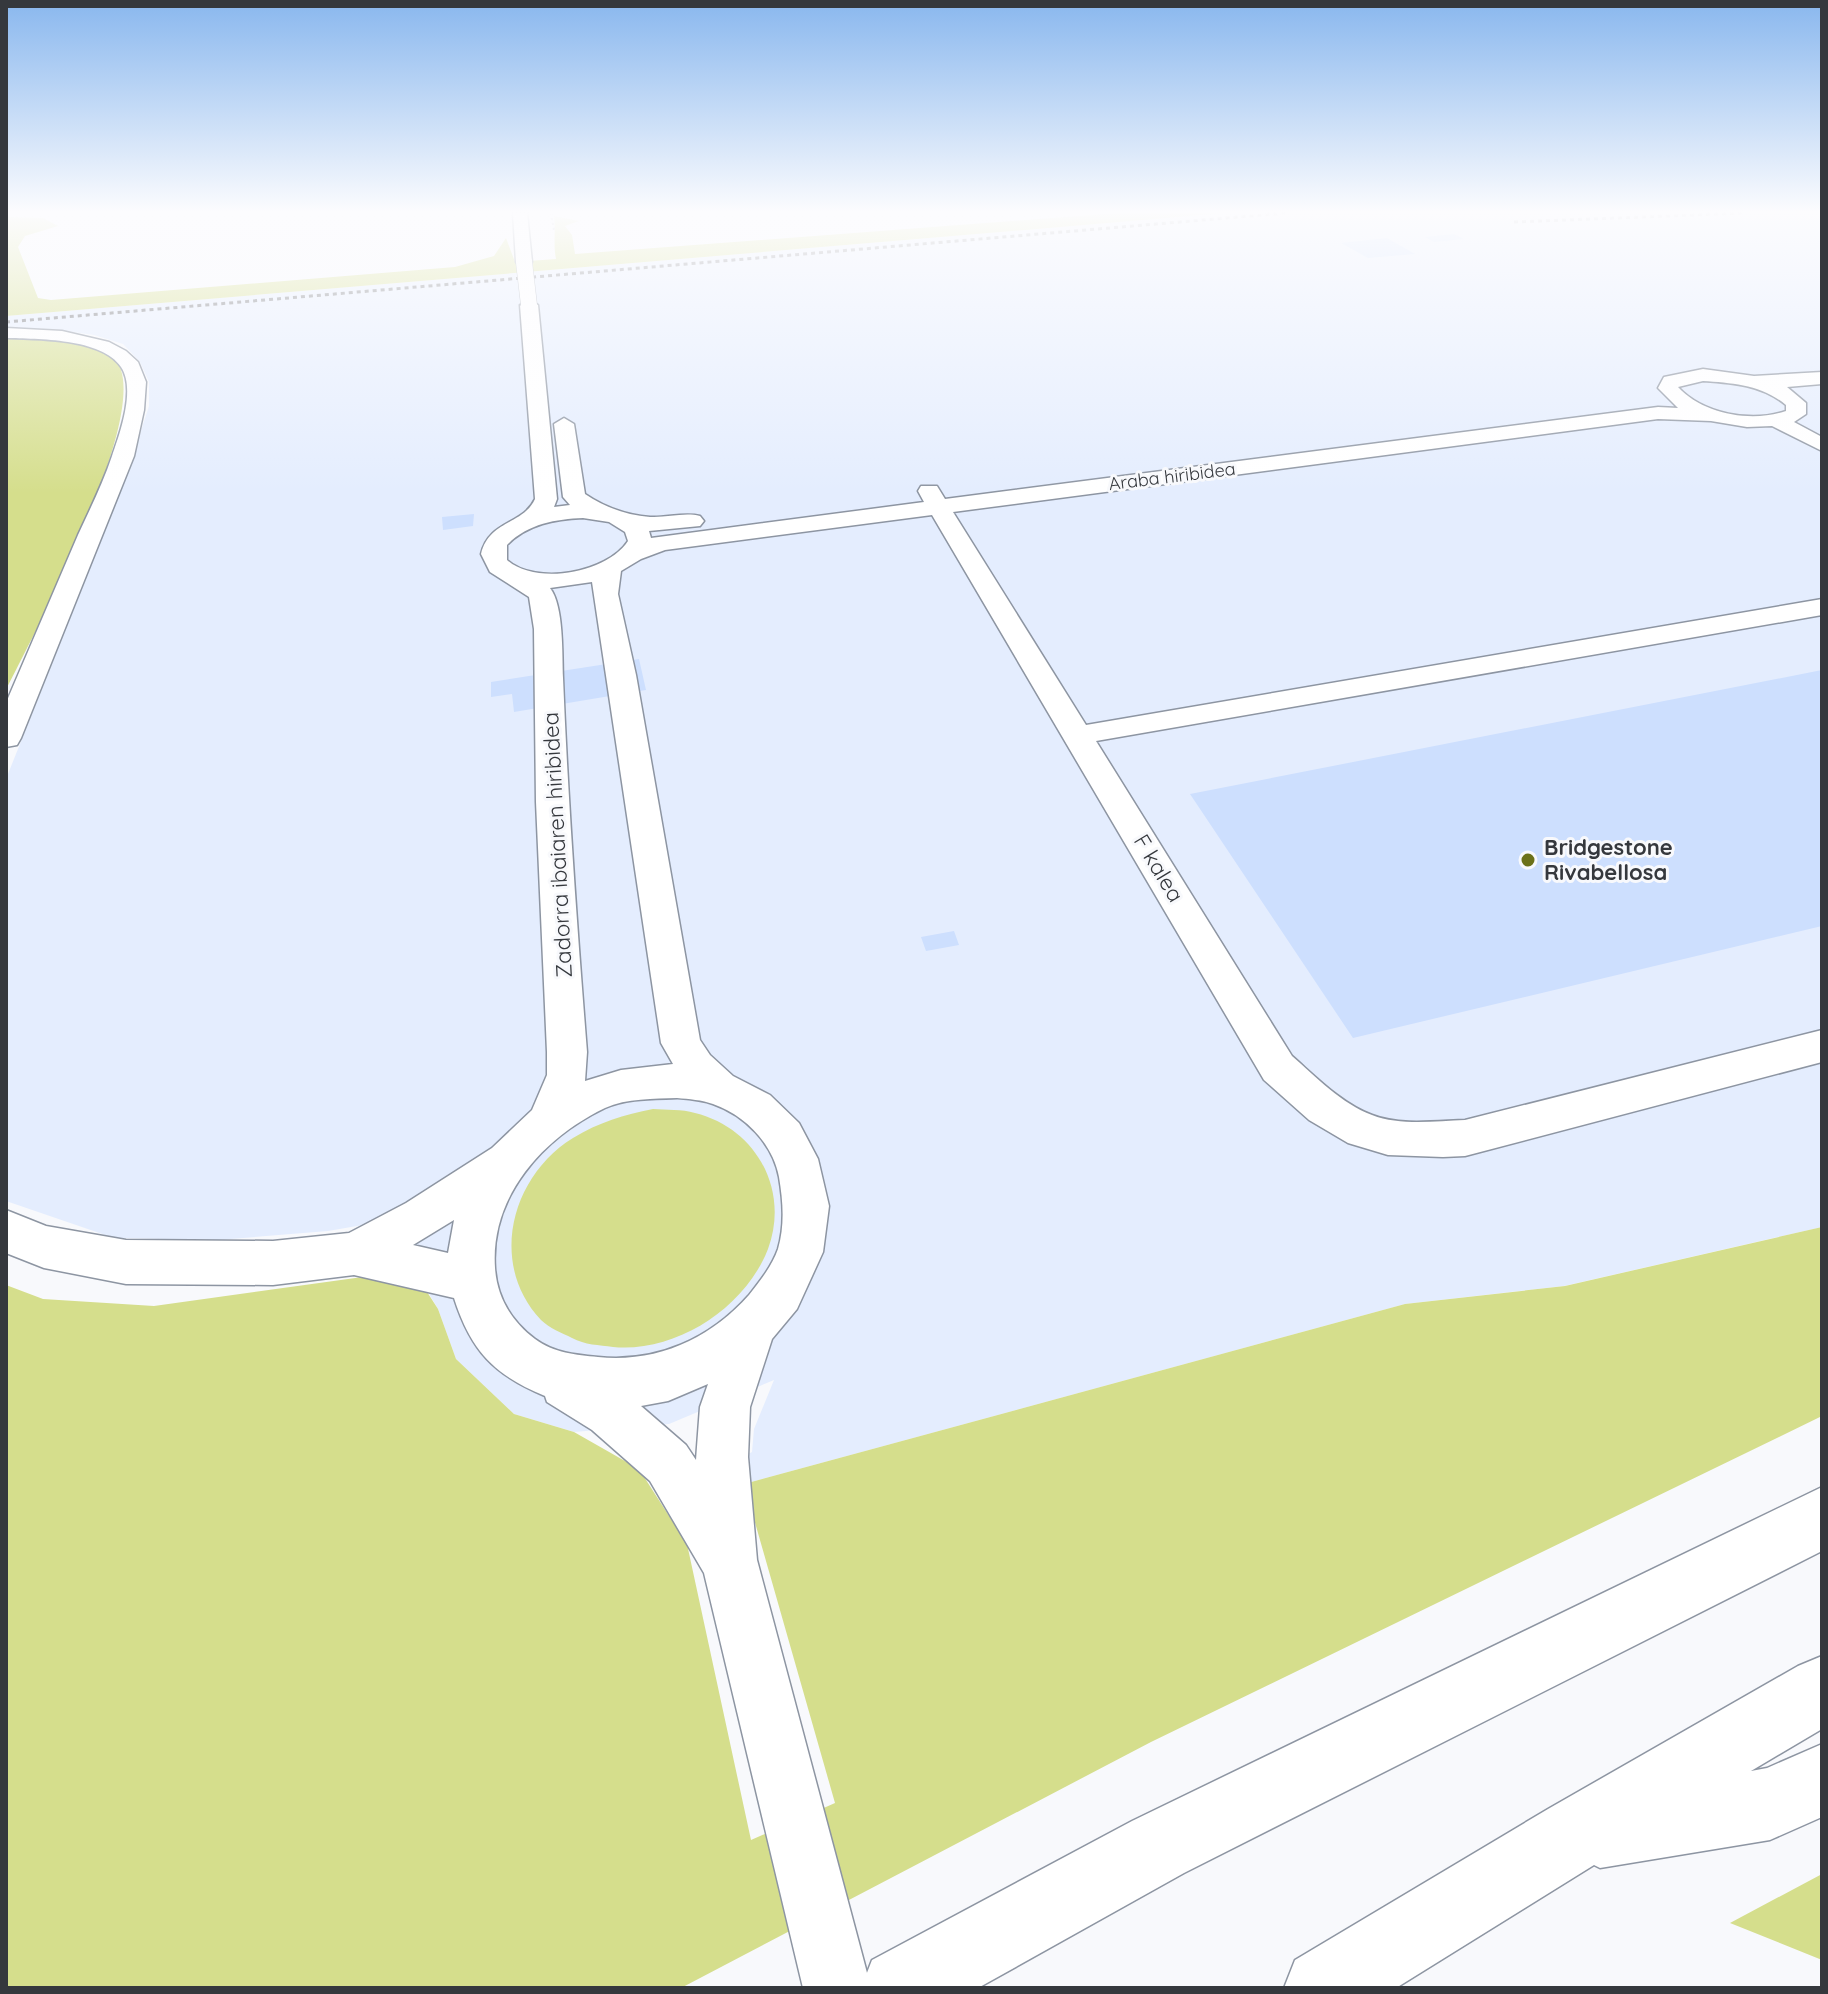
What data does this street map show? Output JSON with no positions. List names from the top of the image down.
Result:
{
  "streets": {
    "street": ["Araba hiribidea", "Zadorra ibaiaren hiribidea", "F kalea"]
  },
  "crossings": [
    ["Araba hiribidea", "F kalea"]
  ],
  "places": ["Bridgestone Rivabellosa"]
}
